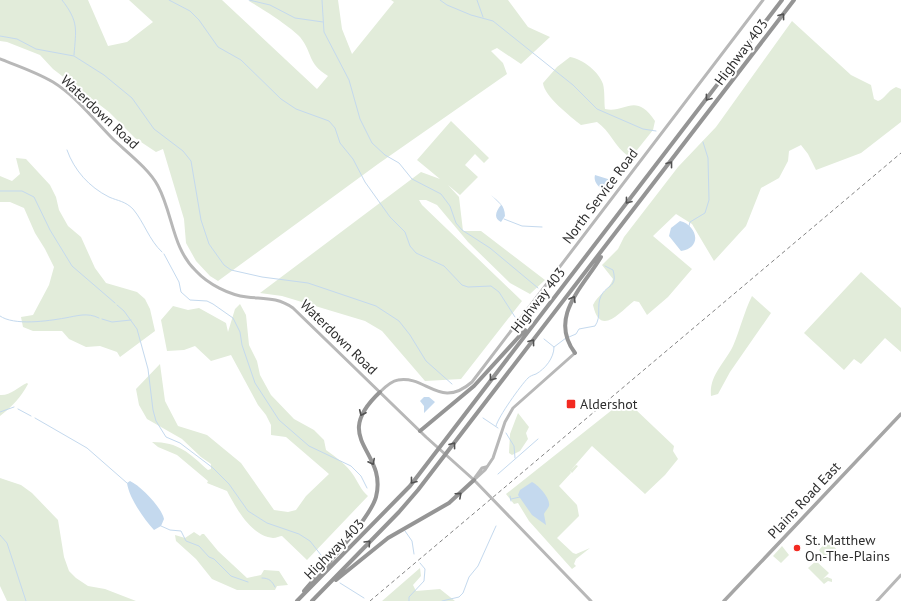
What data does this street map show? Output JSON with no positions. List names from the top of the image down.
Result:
{
  "streets": {
    "highway": ["Highway 403"],
    "main road": ["Waterdown Road", "North Service Road", "Plains Road East"]
  },
  "crossings": [
    ["Waterdown Road", "North Service Road"]
  ],
  "places": {
    "transit": ["Aldershot"],
    "other": ["St. Matthew On-The-Plains"]
  }
}
